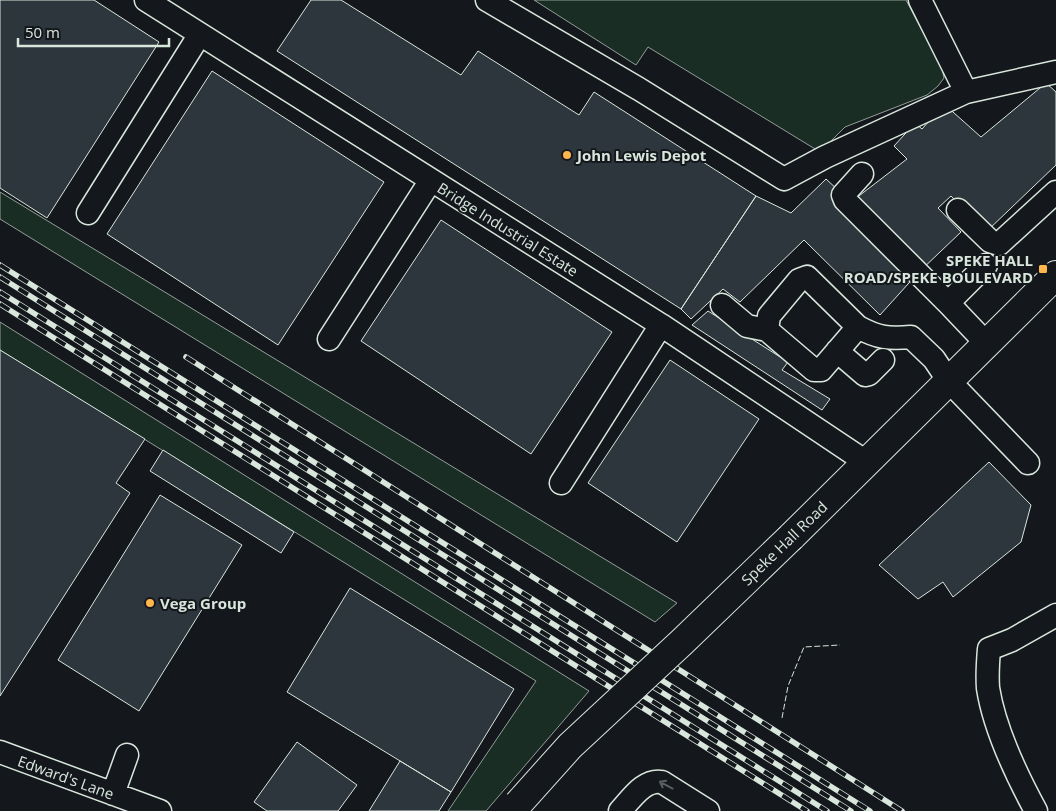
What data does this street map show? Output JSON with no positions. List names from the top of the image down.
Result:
{
  "streets": {
    "highway": ["Speke Hall Road"],
    "street": ["Bridge Industrial Estate", "Edward's Lane"]
  },
  "crossings": [
    ["Bridge Industrial Estate", "Speke Hall Road"]
  ],
  "places": {
    "other": ["John Lewis Depot", "Vega Group"],
    "transit": ["SPEKE HALL ROAD/SPEKE BOULEVARD"]
  },
  "scale_bar": "50 m"
}
